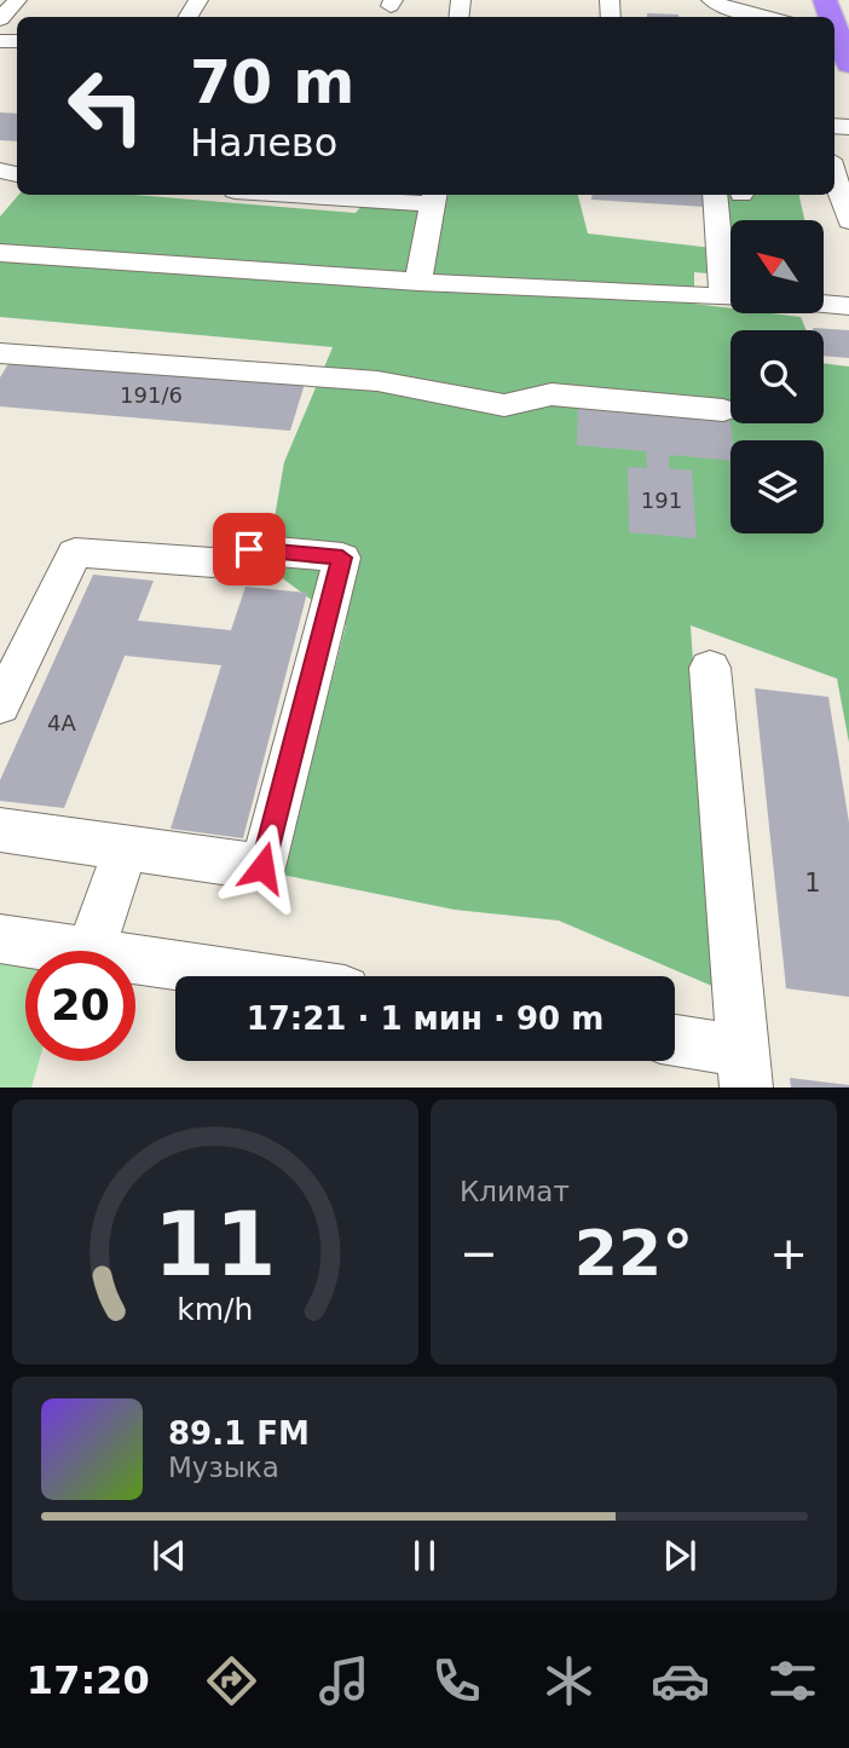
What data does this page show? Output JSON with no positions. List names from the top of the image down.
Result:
{
  "house_numbers": [
    "191/6",
    "191",
    "4А",
    "1"
  ],
  "north": "top left",
  "page": {
    "turn": ["70 m", "Налево"],
    "limit": "20",
    "trip": "17:21 · 1 мин · 90 m",
    "tile": "Климат",
    "heat": ["−", "22°", "+"],
    "song": ["89.1 FM", "Музыка"],
    "tabs": "17:20",
    "gauge": ["11", "km/h"]
  }
}
